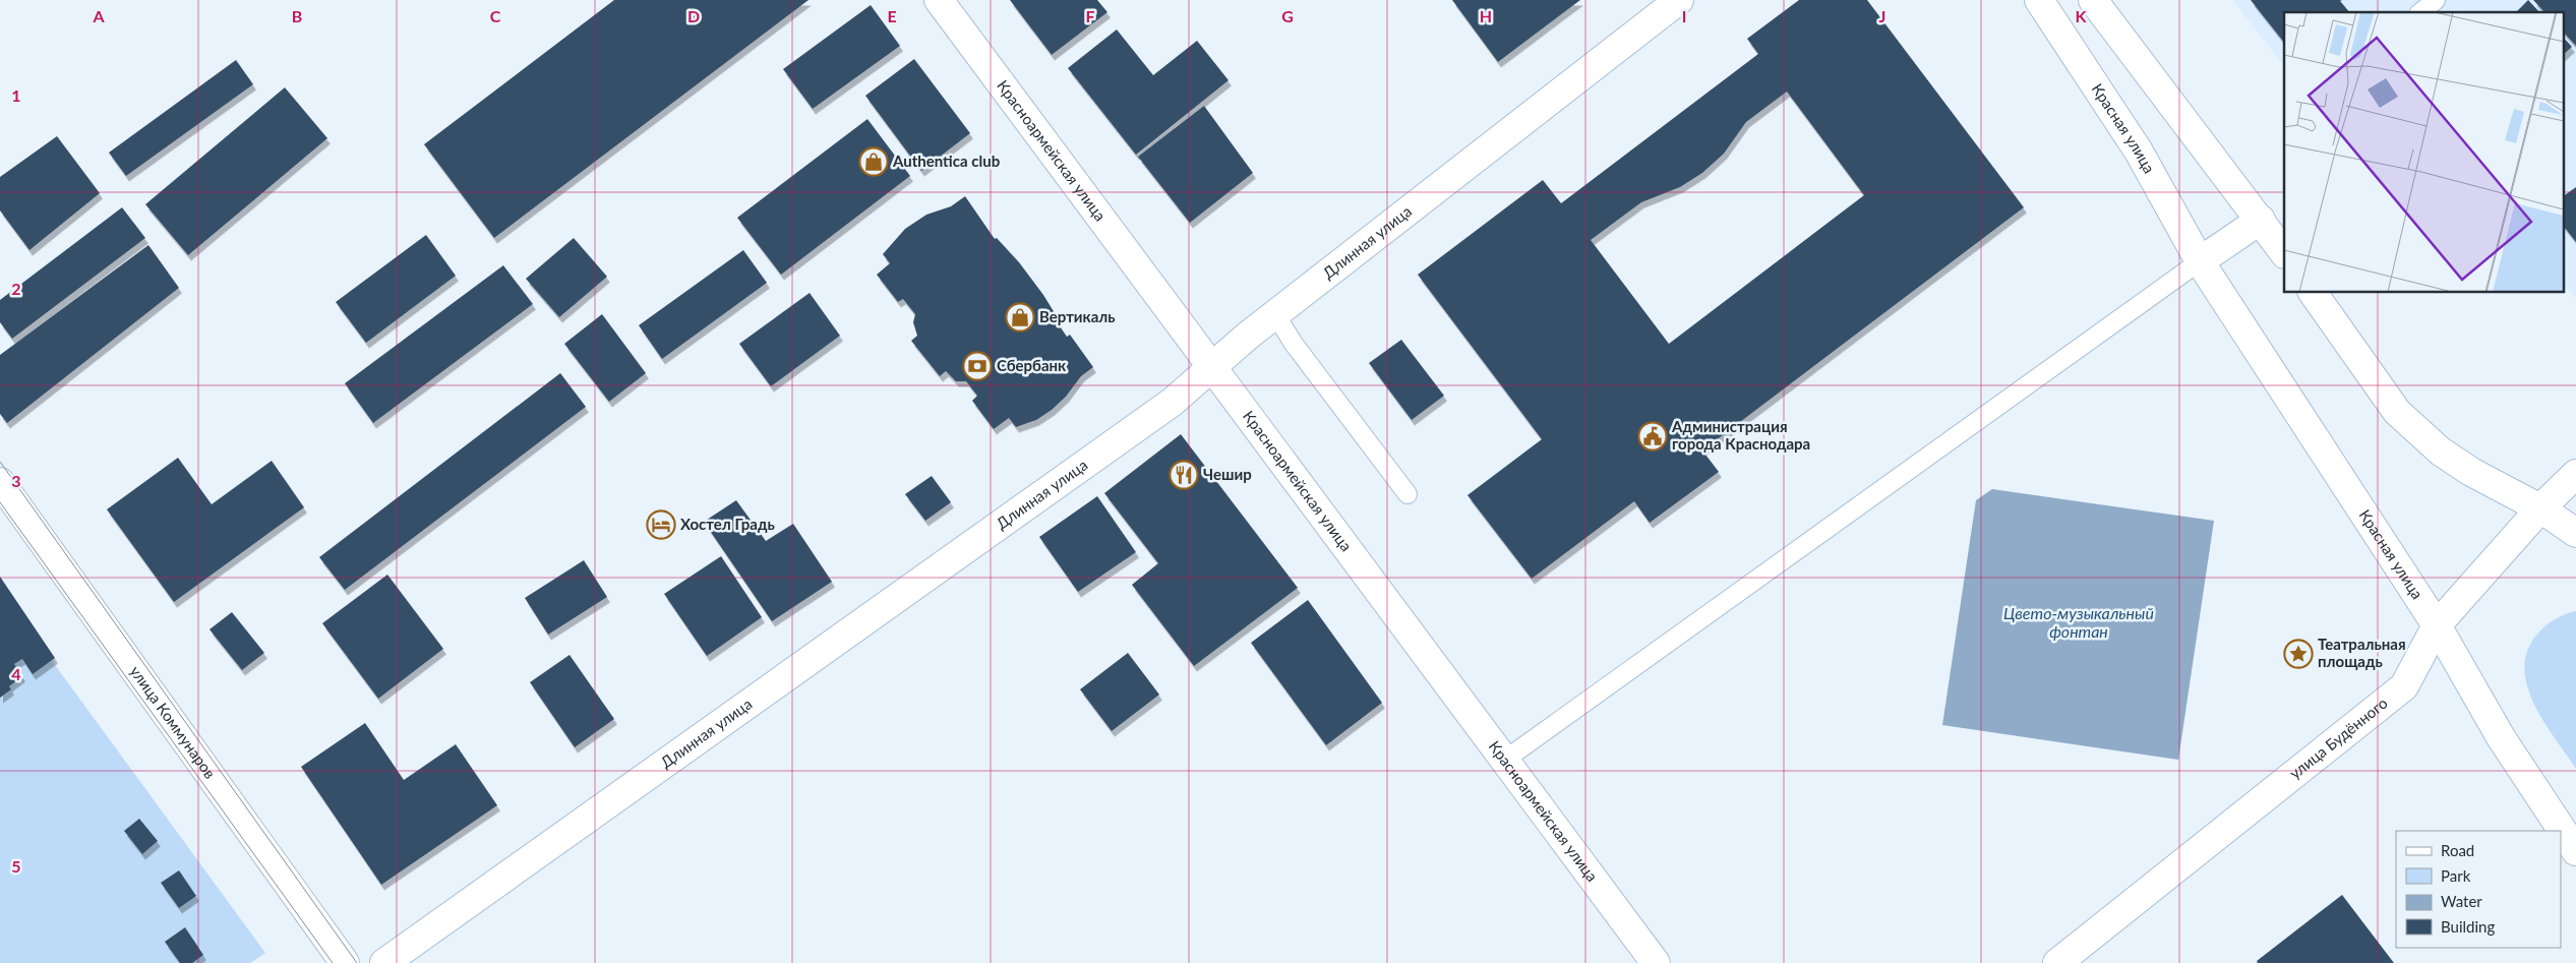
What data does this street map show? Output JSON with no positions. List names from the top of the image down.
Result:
{
  "streets": {
    "street": [
      "Красная улица",
      "Красноармейская улица",
      "Длинная улица",
      "улица Коммунаров",
      "улица Будённого"
    ]
  },
  "crossings": [
    ["Красная улица", "улица Будённого"],
    ["Красноармейская улица", "Длинная улица"]
  ],
  "water": ["Цвето-музыкальный фонтан"],
  "places": {
    "shop": ["Authentica club", "Вертикаль"],
    "bank": ["Сбербанк"],
    "public building": ["Администрация города Краснодара"],
    "restaurant": ["Чешир"],
    "hotel": ["Хостел Градь"],
    "place": ["Театральная площадь"]
  },
  "legend": [
    "Road",
    "Park",
    "Water",
    "Building"
  ],
  "grid": {
    "columns": [
      "A",
      "B",
      "C",
      "D",
      "E",
      "F",
      "G",
      "H",
      "I",
      "J",
      "K"
    ],
    "rows": [
      "1",
      "2",
      "3",
      "4",
      "5"
    ]
  }
}
